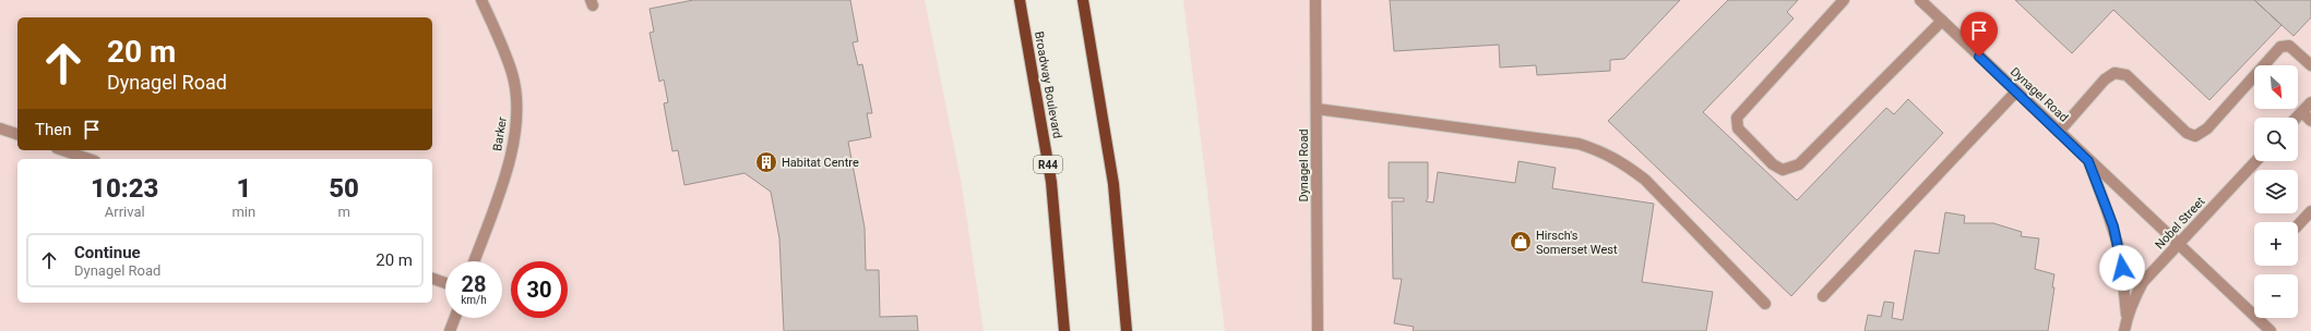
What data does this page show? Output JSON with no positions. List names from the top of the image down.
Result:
{
  "streets": {
    "main road": ["Broadway Boulevard", "R44"],
    "street": ["Dynagel Road", "Barker", "Nobel Street"]
  },
  "crossings": [
    ["Dynagel Road", "Nobel Street"]
  ],
  "places": {
    "building": ["Habitat Centre"],
    "shop": ["Hirsch's Somerset West"]
  },
  "north": "bottom right",
  "page": {
    "turn": ["20 m", "Dynagel Road"],
    "map_buttons": ["+", "−"],
    "then": "Then",
    "eta": [
      "10:23",
      "Arrival",
      "1",
      "min",
      "50",
      "m"
    ],
    "list": [
      {
        "name": "Continue",
        "note": "Dynagel Road",
        "value": "20 m"
      }
    ],
    "speed": "28 km/h",
    "limit": "30"
  }
}
